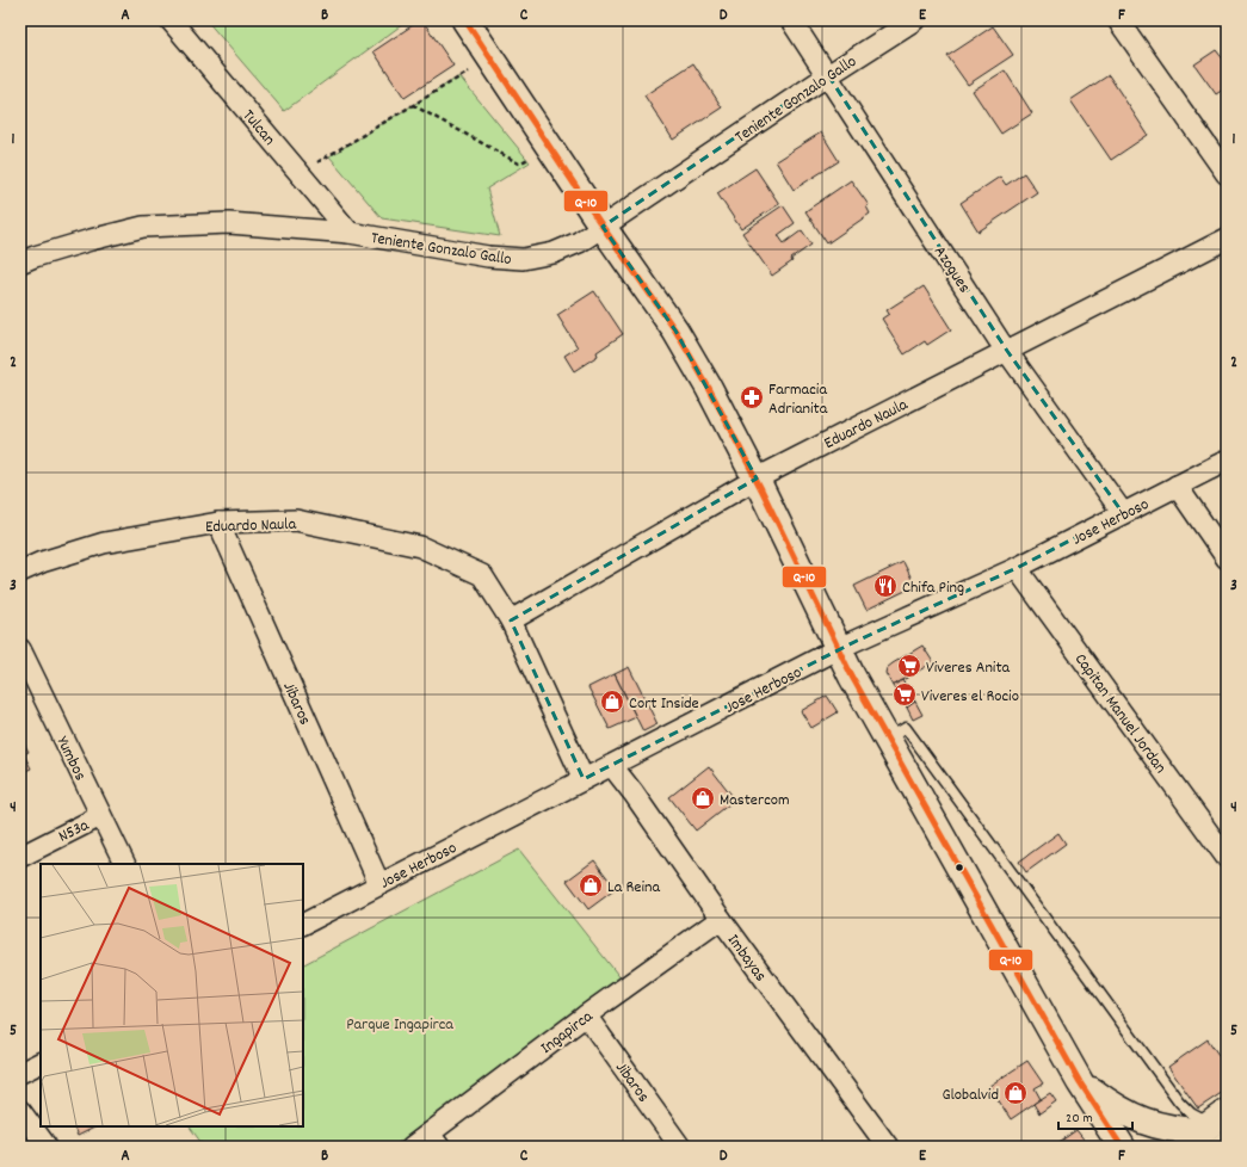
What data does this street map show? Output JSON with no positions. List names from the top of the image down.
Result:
{
  "streets": {
    "street": [
      "Teniente Gonzalo Gallo",
      "Tulcan",
      "Azogues",
      "Eduardo Naula",
      "Jose Herboso",
      "Jibaros",
      "Capitan Manuel Jordan",
      "Yumbos",
      "N53a",
      "Imbayas",
      "Ingapirca"
    ]
  },
  "crossings": [
    ["Teniente Gonzalo Gallo", "Tulcan"],
    ["Teniente Gonzalo Gallo", "Azogues"],
    ["Azogues", "Eduardo Naula"],
    ["Azogues", "Jose Herboso"],
    ["Eduardo Naula", "Jose Herboso"],
    ["Eduardo Naula", "Jibaros"],
    ["Jose Herboso", "Jibaros"],
    ["Jose Herboso", "Capitan Manuel Jordan"],
    ["Jose Herboso", "Imbayas"],
    ["Jibaros", "Ingapirca"],
    ["Yumbos", "N53a"],
    ["Imbayas", "Ingapirca"]
  ],
  "parks": ["Parque Ingapirca"],
  "places": {
    "pharmacy": ["Farmacia Adrianita"],
    "restaurant": ["Chifa Ping"],
    "supermarket": ["Viveres Anita", "Viveres el Rocio"],
    "shop": [
      "Cort Inside",
      "Mastercom",
      "La Reina",
      "Globalvid"
    ]
  },
  "lines": ["transit line Q-10"],
  "scale_bar": "20 m",
  "grid": {
    "columns": [
      "A",
      "B",
      "C",
      "D",
      "E",
      "F"
    ],
    "rows": [
      "1",
      "2",
      "3",
      "4",
      "5"
    ]
  }
}
